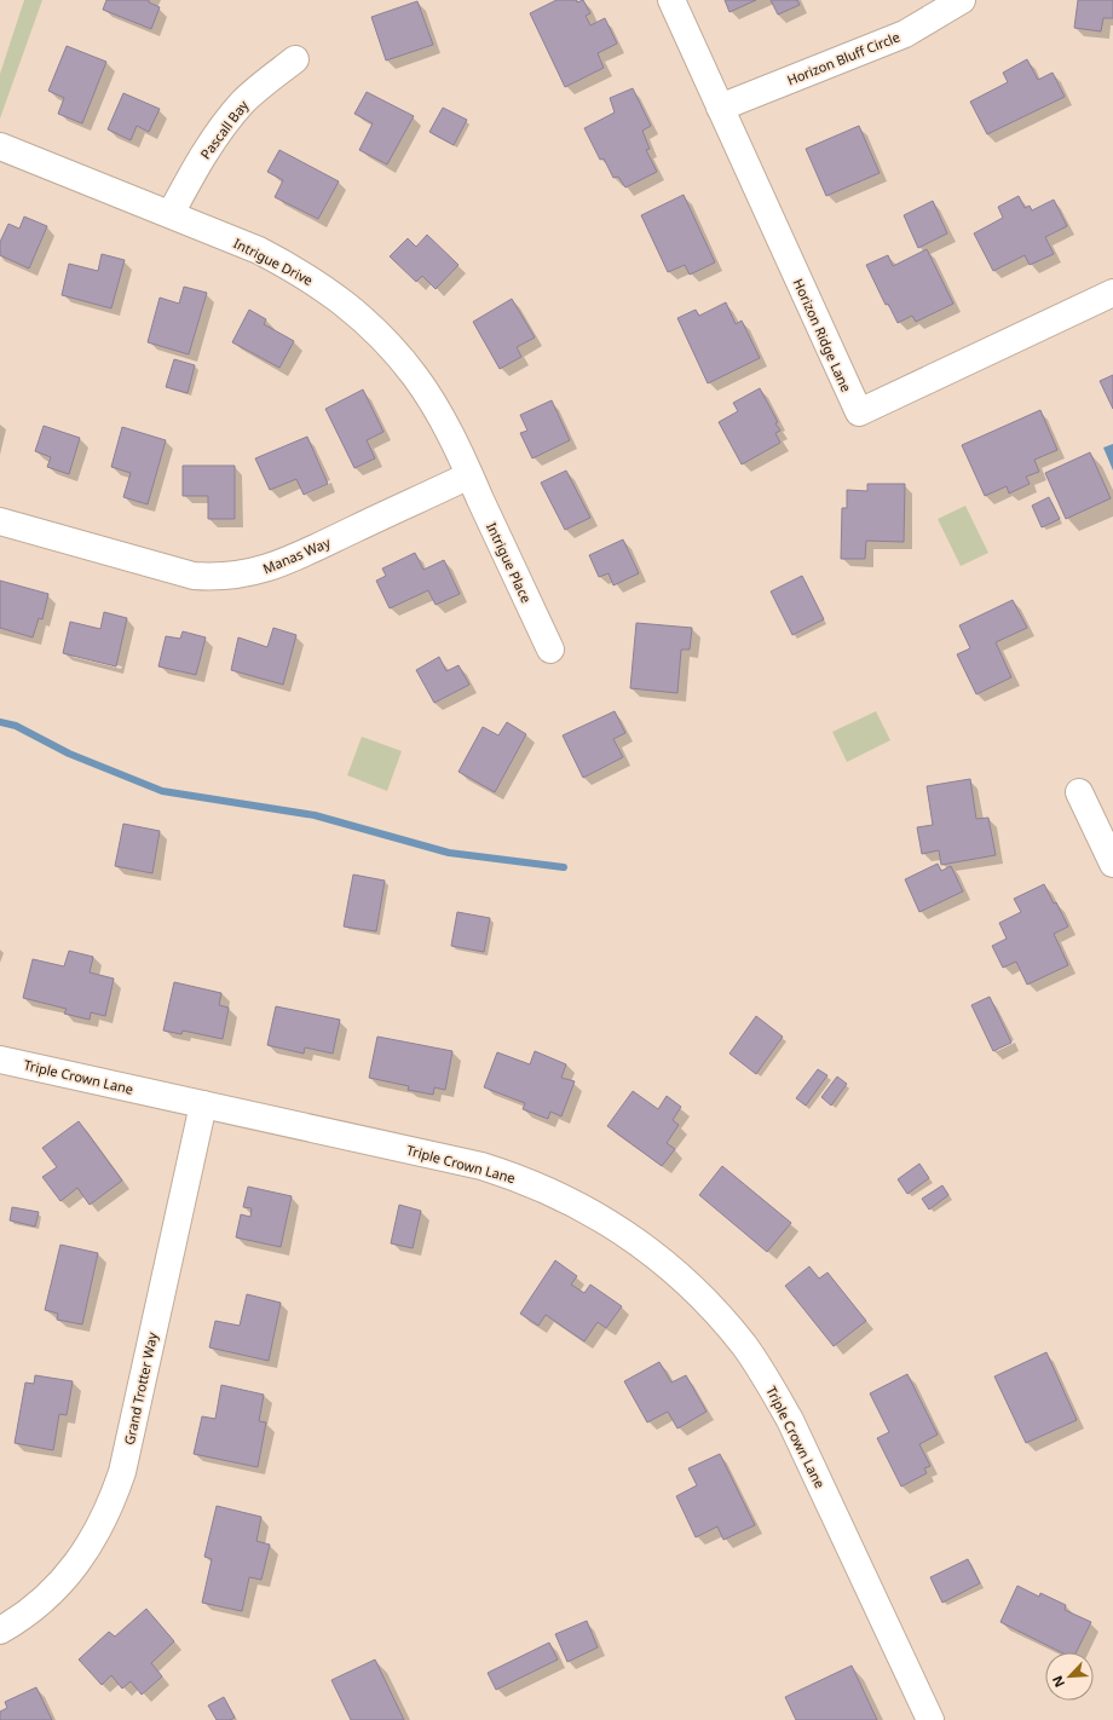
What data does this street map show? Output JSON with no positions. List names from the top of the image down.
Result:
{
  "streets": {
    "street": [
      "Horizon Bluff Circle",
      "Pascall Bay",
      "Intrigue Drive",
      "Horizon Ridge Lane",
      "Manas Way",
      "Intrigue Place",
      "Triple Crown Lane",
      "Grand Trotter Way"
    ]
  },
  "crossings": [
    ["Horizon Bluff Circle", "Horizon Ridge Lane"],
    ["Pascall Bay", "Intrigue Drive"],
    ["Intrigue Drive", "Manas Way"],
    ["Intrigue Drive", "Intrigue Place"],
    ["Manas Way", "Intrigue Place"],
    ["Triple Crown Lane", "Grand Trotter Way"]
  ],
  "north": "bottom left"
}
